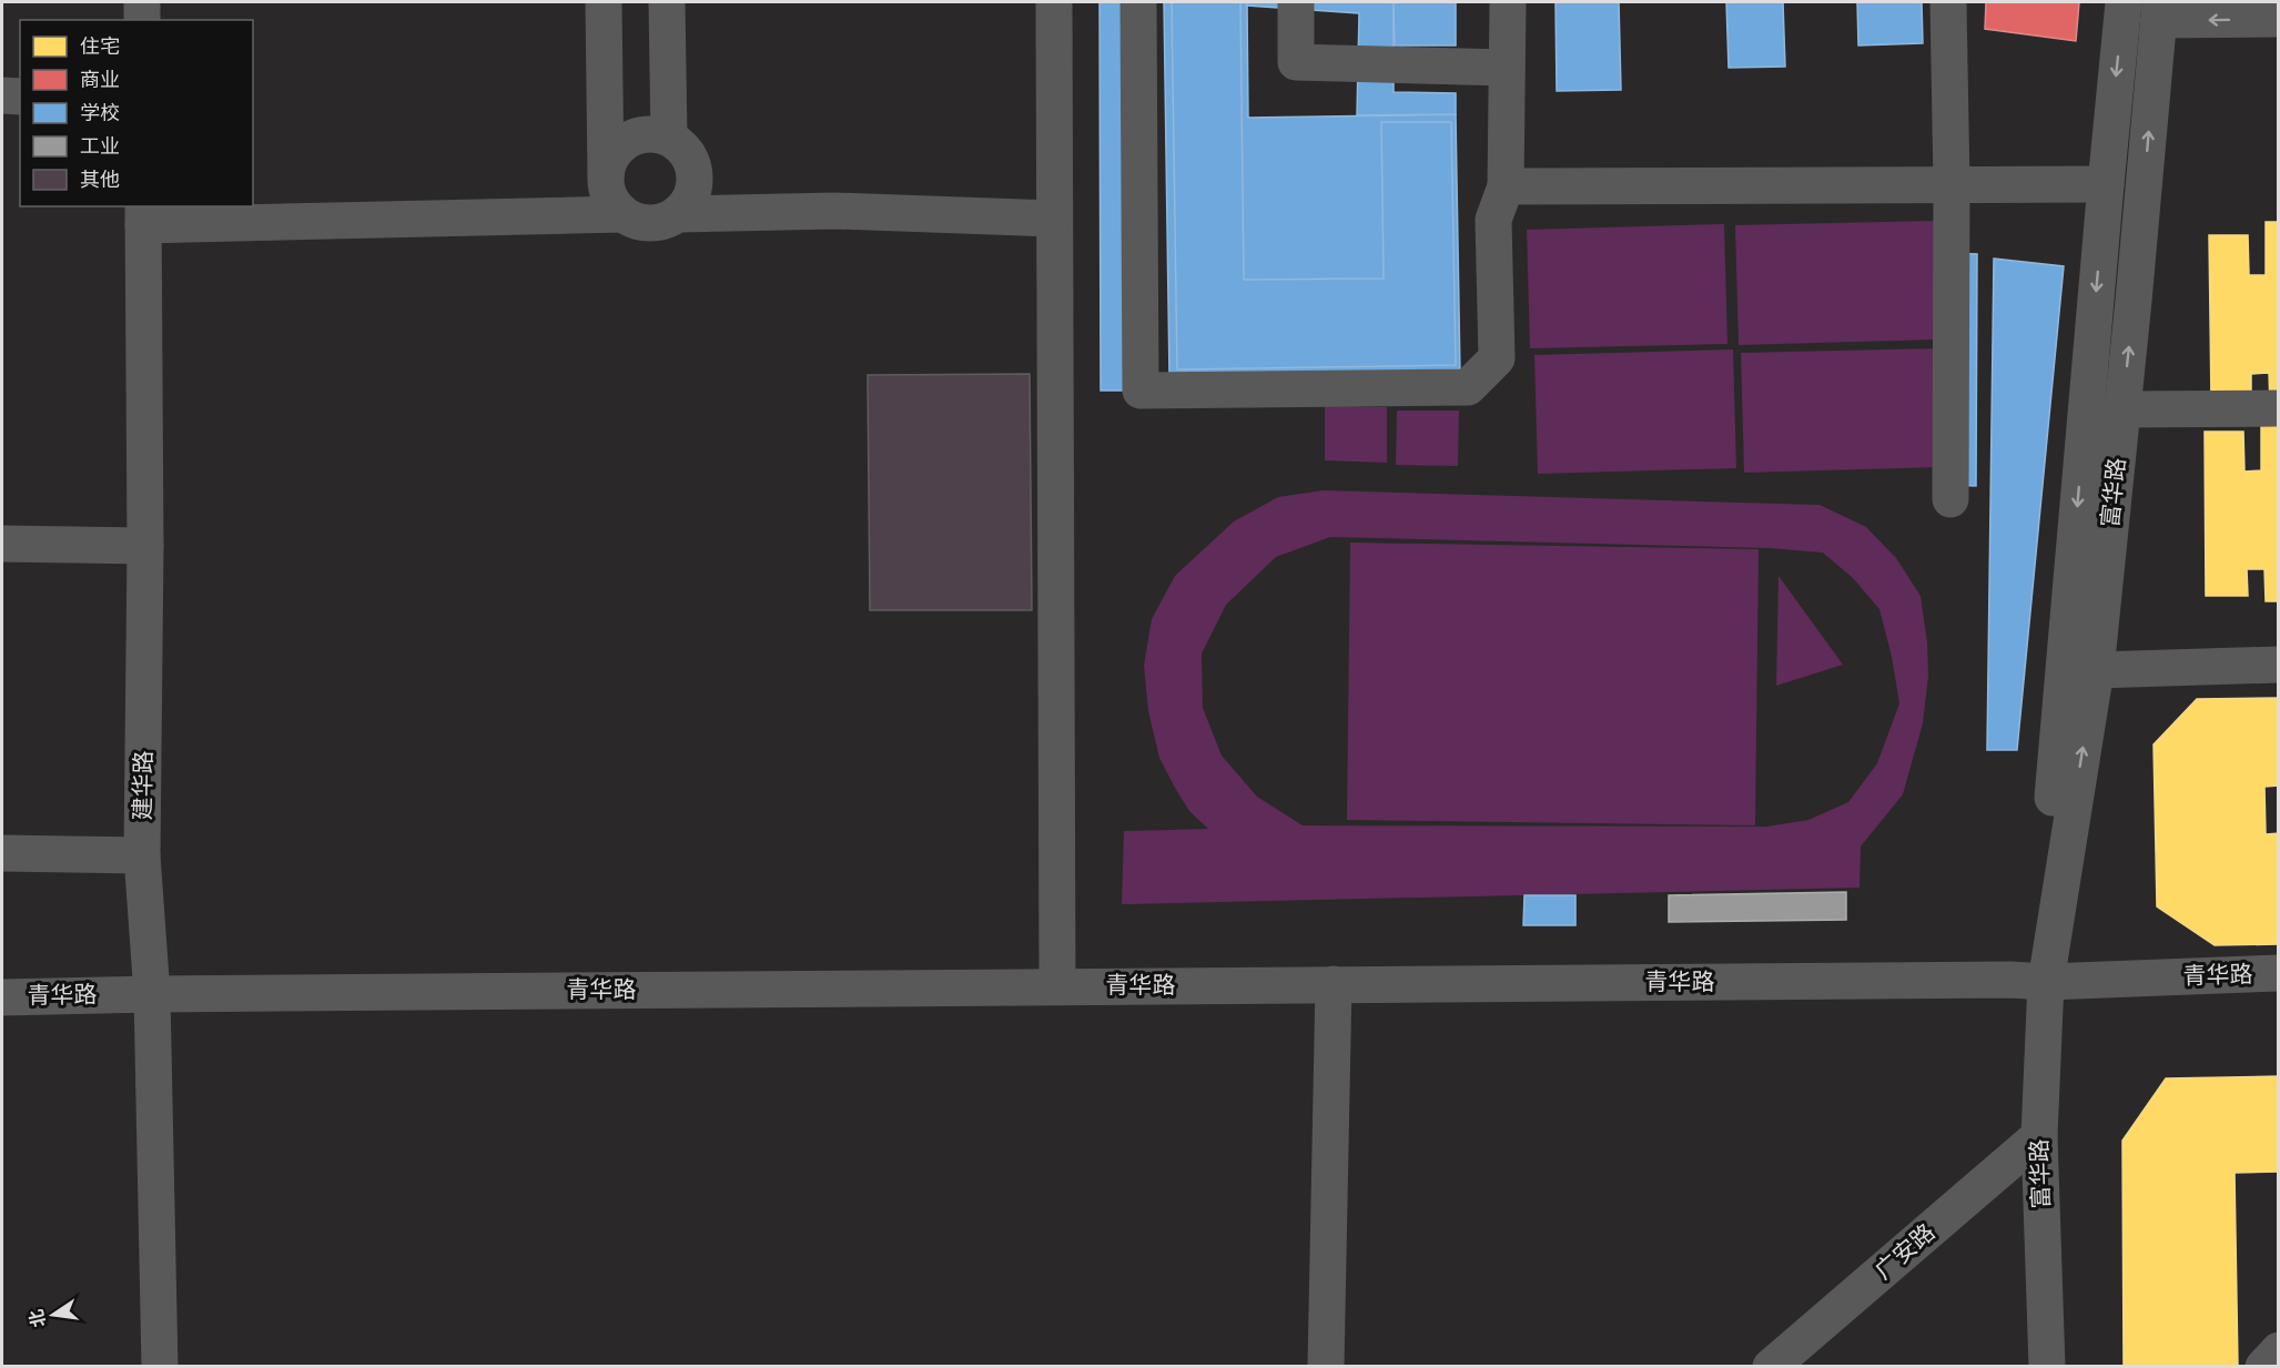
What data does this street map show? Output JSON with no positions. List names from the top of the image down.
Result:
{
  "streets": {
    "street": [
      "富华路",
      "建华路",
      "青华路",
      "广安路"
    ]
  },
  "crossings": [
    ["富华路", "青华路"],
    ["富华路", "广安路"],
    ["建华路", "青华路"]
  ],
  "legend": [
    "住宅",
    "商业",
    "学校",
    "工业",
    "其他"
  ],
  "north": "left"
}
